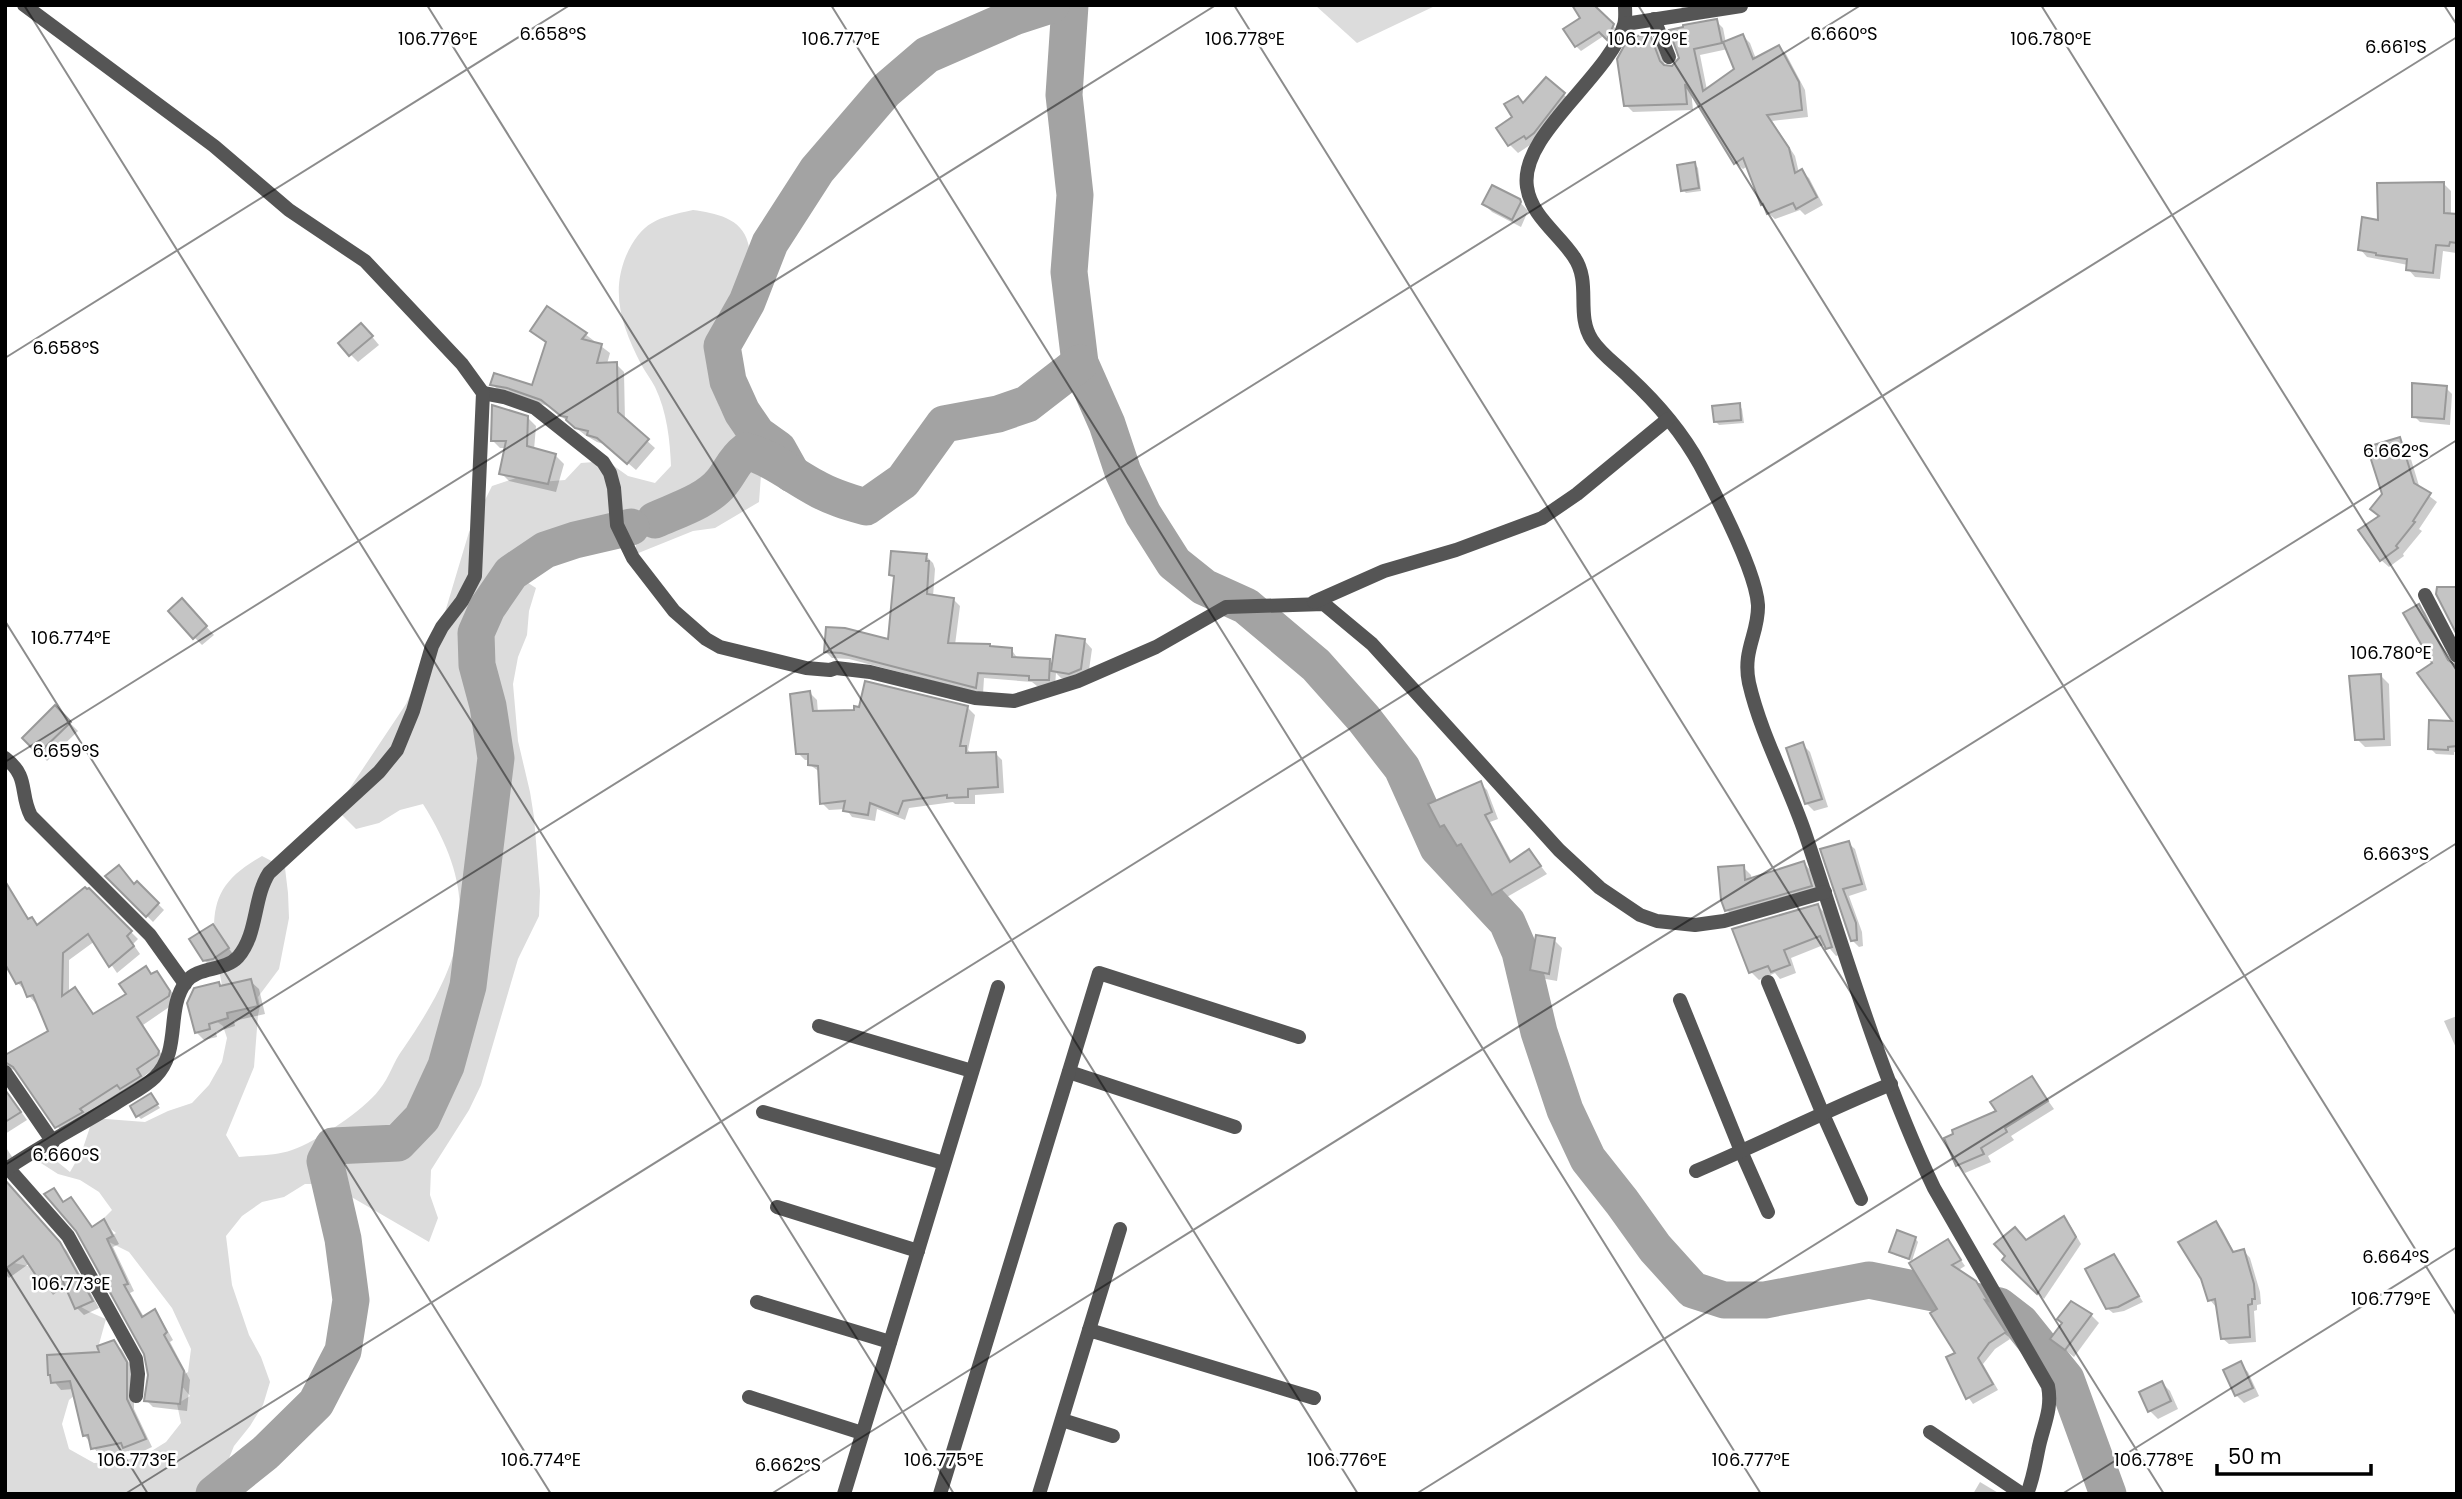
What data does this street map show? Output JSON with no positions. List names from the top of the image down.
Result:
{
  "scale_bar": "50 m",
  "coordinates": [
    "6.658°S",
    "6.660°S",
    "106.780°E",
    "106.776°E",
    "106.777°E",
    "106.778°E",
    "106.779°E",
    "6.661°S",
    "6.662°S",
    "106.774°E",
    "6.659°S",
    "6.663°S",
    "6.664°S",
    "106.773°E",
    "106.775°E"
  ]
}
